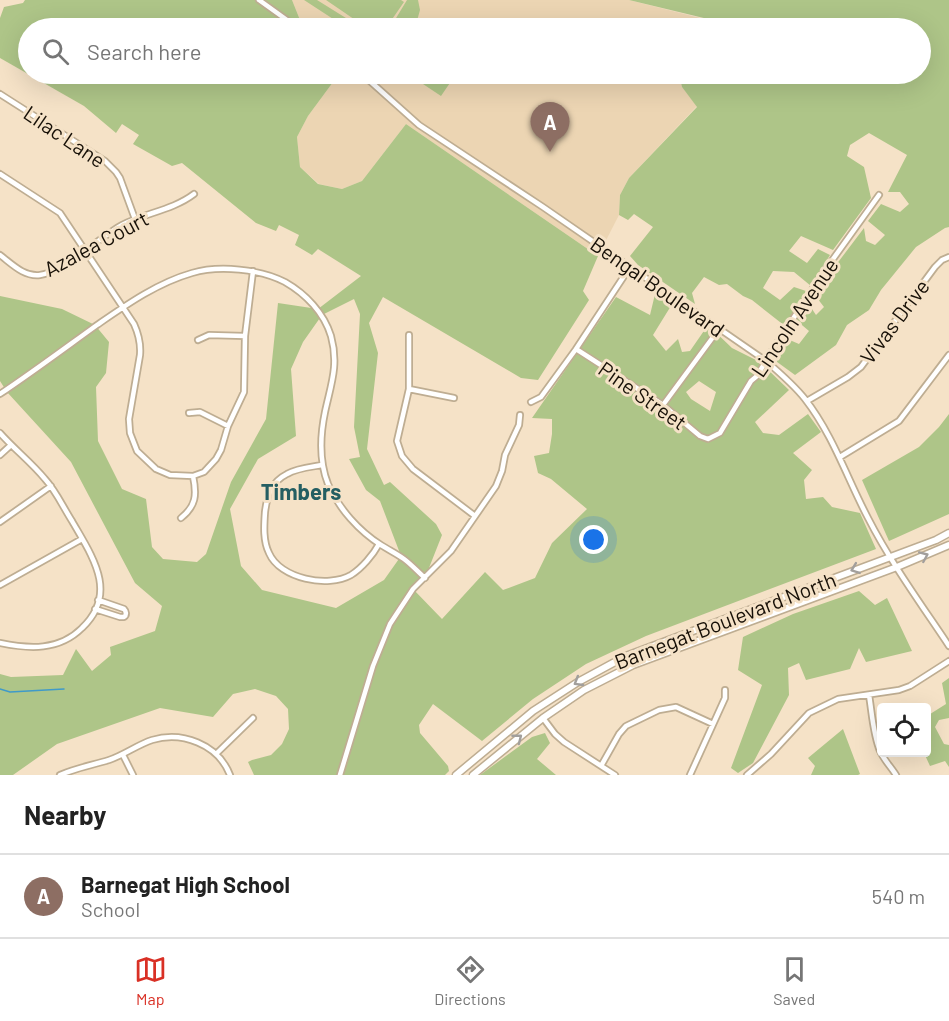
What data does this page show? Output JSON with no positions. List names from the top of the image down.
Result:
{
  "streets": {
    "street": [
      "Lilac Lane",
      "Azalea Court",
      "Bengal Boulevard",
      "Lincoln Avenue",
      "Vivas Drive",
      "Pine Street",
      "Barnegat Boulevard North"
    ]
  },
  "crossings": [
    ["Lilac Lane", "Azalea Court"],
    ["Bengal Boulevard", "Lincoln Avenue"],
    ["Bengal Boulevard", "Vivas Drive"],
    ["Bengal Boulevard", "Barnegat Boulevard North"],
    ["Lincoln Avenue", "Pine Street"]
  ],
  "districts": ["Timbers"],
  "page": {
    "search": "Search here",
    "pins": "A",
    "heading": "Nearby",
    "list": [
      {
        "mark": "A",
        "name": "Barnegat High School",
        "note": "School",
        "value": "540 m"
      }
    ],
    "nav": ["Map", "Directions", "Saved"]
  }
}
